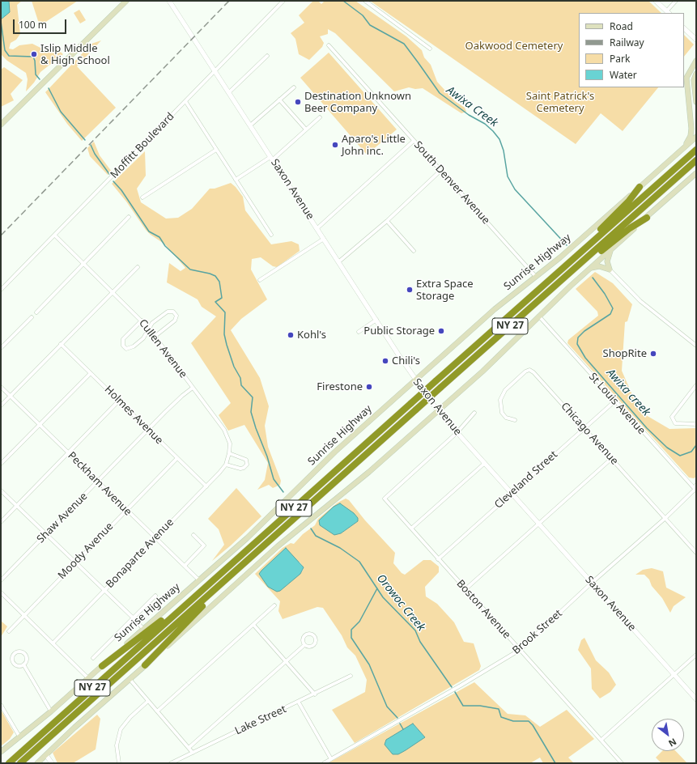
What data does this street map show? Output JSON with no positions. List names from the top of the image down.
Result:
{
  "streets": {
    "highway": ["Sunrise Highway", "NY 27"],
    "street": [
      "Moffitt Boulevard",
      "South Denver Avenue",
      "Saxon Avenue",
      "Cullen Avenue",
      "St Louis Avenue",
      "Holmes Avenue",
      "Chicago Avenue",
      "Cleveland Street",
      "Peckham Avenue",
      "Shaw Avenue",
      "Moody Avenue",
      "Bonaparte Avenue",
      "Boston Avenue",
      "Brook Street",
      "Lake Street"
    ]
  },
  "crossings": [
    ["Moffitt Boulevard", "Saxon Avenue"],
    ["Moffitt Boulevard", "Cullen Avenue"],
    ["South Denver Avenue", "Sunrise Highway"],
    ["Saxon Avenue", "Sunrise Highway"],
    ["Saxon Avenue", "Cleveland Street"],
    ["Saxon Avenue", "Boston Avenue"],
    ["Saxon Avenue", "Brook Street"],
    ["Sunrise Highway", "Peckham Avenue"],
    ["Cullen Avenue", "Shaw Avenue"],
    ["Cullen Avenue", "Bonaparte Avenue"],
    ["St Louis Avenue", "Cleveland Street"],
    ["St Louis Avenue", "Brook Street"],
    ["Holmes Avenue", "Shaw Avenue"],
    ["Holmes Avenue", "Moody Avenue"],
    ["Holmes Avenue", "Bonaparte Avenue"],
    ["Chicago Avenue", "Cleveland Street"],
    ["Chicago Avenue", "Brook Street"],
    ["Cleveland Street", "Boston Avenue"],
    ["Peckham Avenue", "Shaw Avenue"],
    ["Peckham Avenue", "Moody Avenue"],
    ["Peckham Avenue", "Bonaparte Avenue"],
    ["Boston Avenue", "Brook Street"]
  ],
  "water": ["Awixa Creek", "Awixa creek", "Orowoc Creek"],
  "parks": ["Oakwood Cemetery", "Saint Patrick's Cemetery"],
  "places": [
    "Islip Middle & High School",
    "Destination Unknown Beer Company",
    "Aparo's Little John inc.",
    "Extra Space Storage",
    "Public Storage",
    "Kohl's",
    "ShopRite",
    "Chili's",
    "Firestone"
  ],
  "legend": [
    "Road",
    "Railway",
    "Park",
    "Water"
  ],
  "scale_bar": "100 m",
  "north": "bottom right"
}
